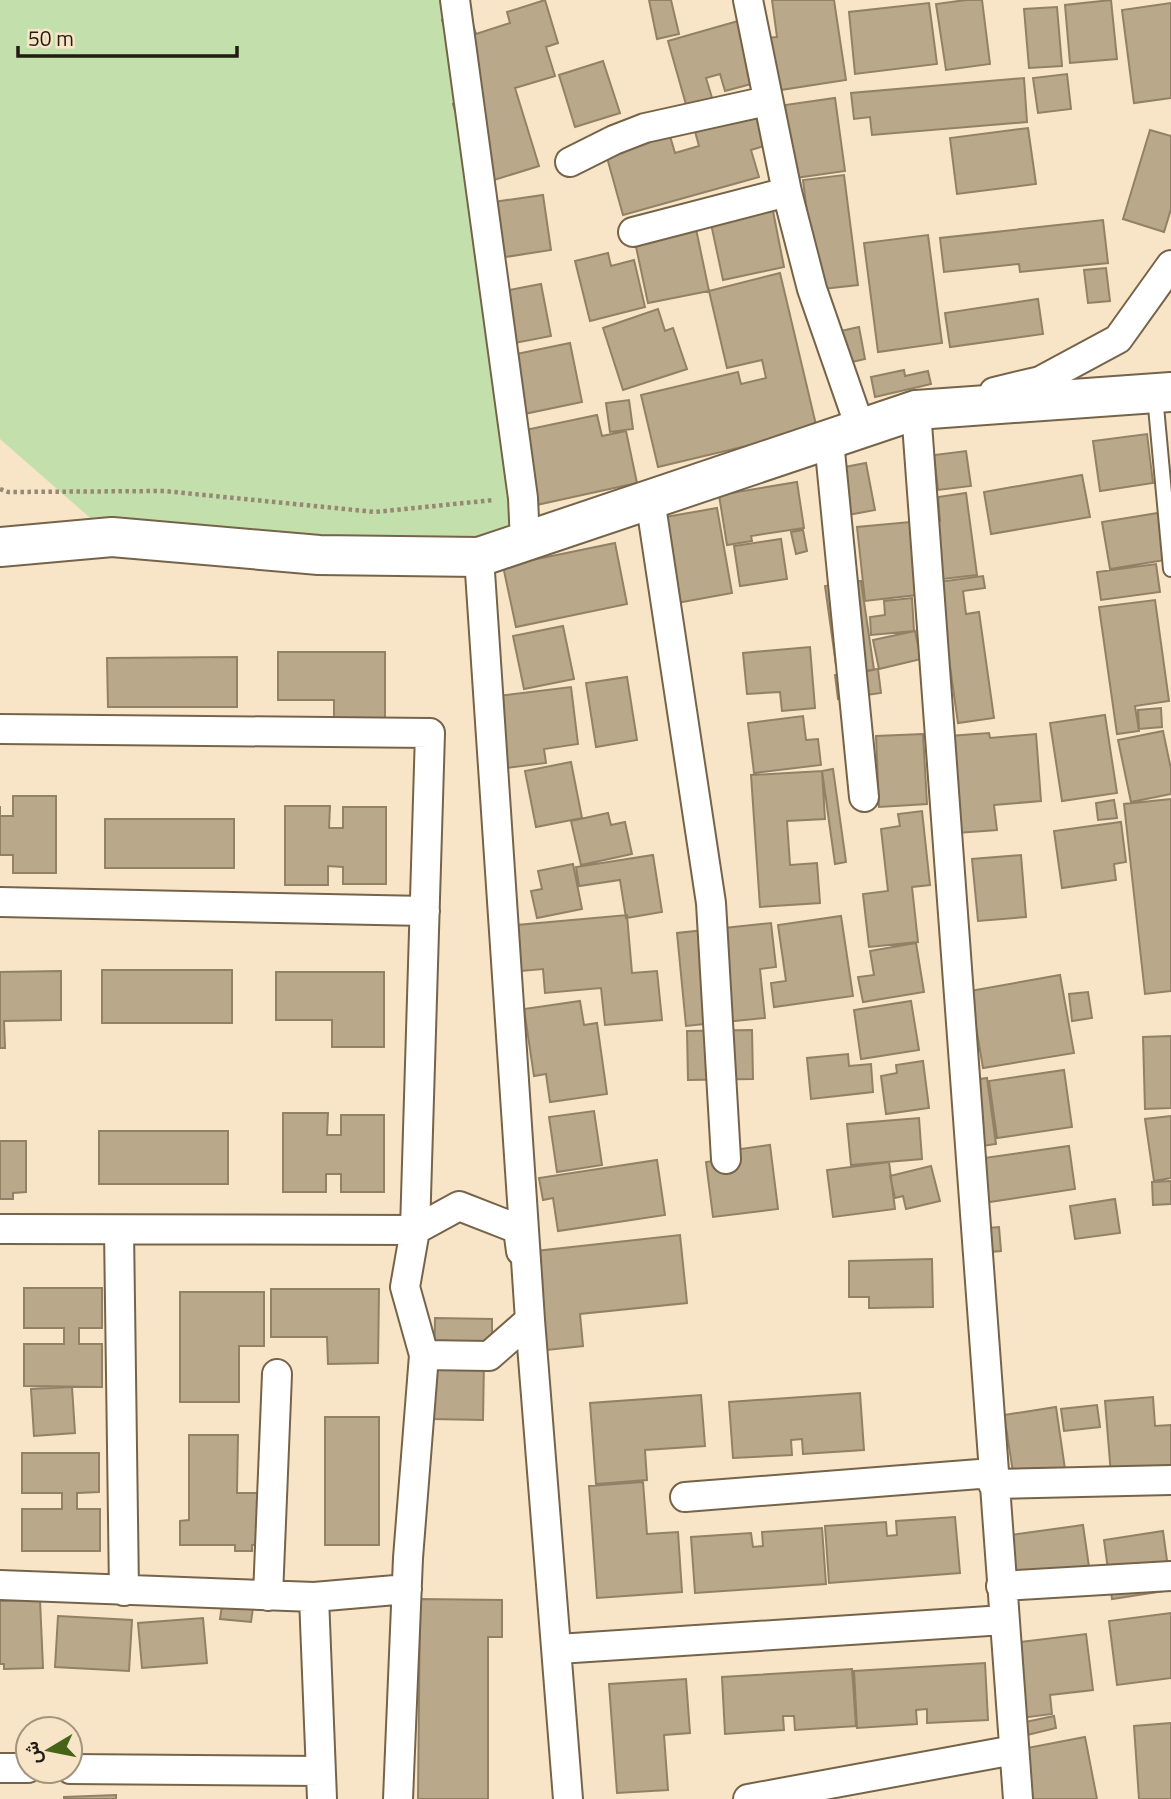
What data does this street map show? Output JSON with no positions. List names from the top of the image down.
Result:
{
  "scale_bar": "50 m",
  "north": "left"
}
